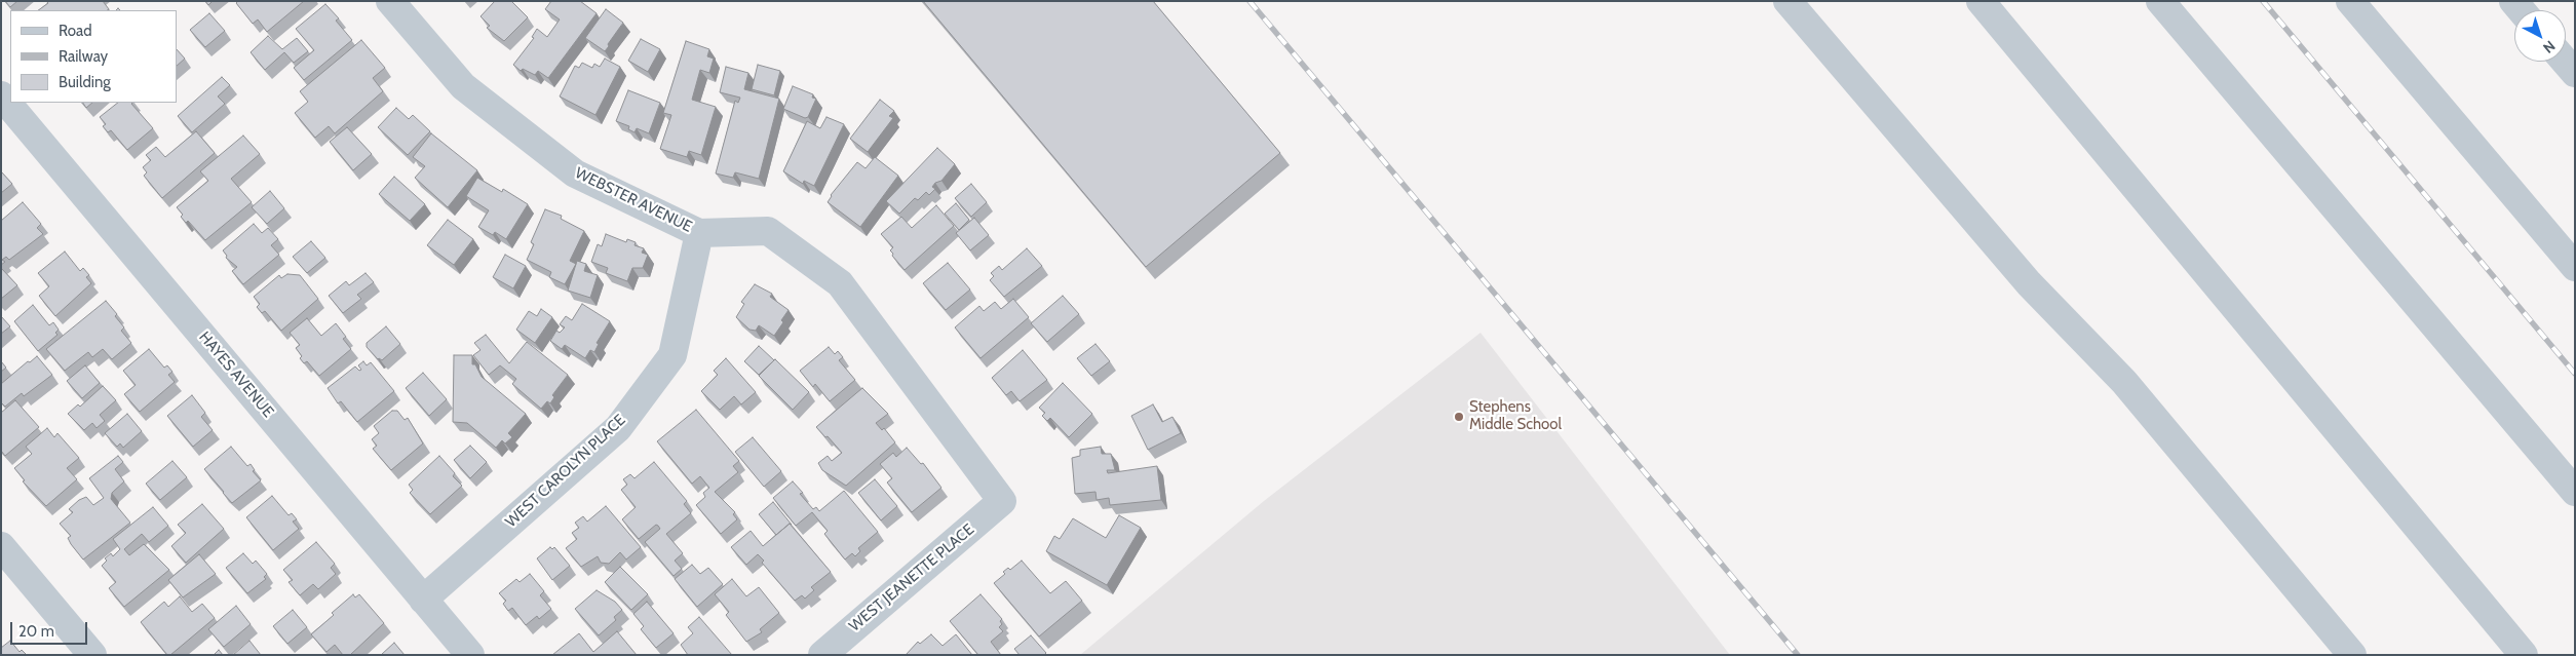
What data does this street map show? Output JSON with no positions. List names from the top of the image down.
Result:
{
  "streets": {
    "street": [
      "WEBSTER AVENUE",
      "HAYES AVENUE",
      "WEST CAROLYN PLACE",
      "WEST JEANETTE PLACE"
    ]
  },
  "crossings": [
    ["WEBSTER AVENUE", "WEST CAROLYN PLACE"],
    ["WEBSTER AVENUE", "WEST JEANETTE PLACE"],
    ["HAYES AVENUE", "WEST CAROLYN PLACE"]
  ],
  "places": ["Stephens Middle School"],
  "legend": ["Road", "Railway", "Building"],
  "scale_bar": "20 m",
  "north": "bottom right"
}
